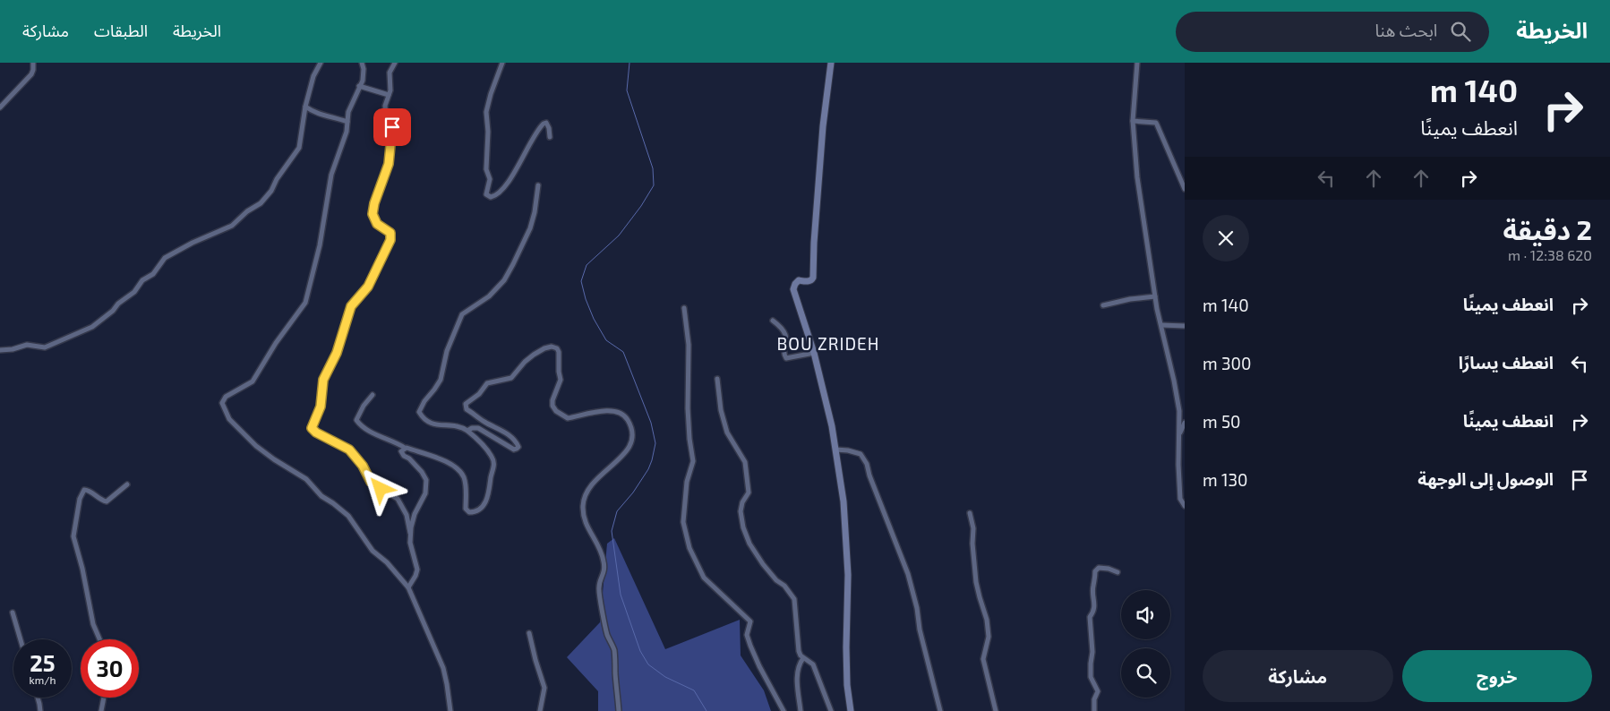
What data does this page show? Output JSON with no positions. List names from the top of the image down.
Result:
{
  "districts": ["BOU ZRIDEH"],
  "page": {
    "header": "الخريطة",
    "search": "ابحث هنا",
    "nav": ["الخريطة", "الطبقات", "مشاركة"],
    "turn": ["140 m", "انعطف يمينًا"],
    "heading": ["2 دقيقة", "620 m · 12:38"],
    "list": [
      {
        "name": "انعطف يمينًا",
        "value": "140 m"
      },
      {
        "name": "انعطف يسارًا",
        "value": "300 m"
      },
      {
        "name": "انعطف يمينًا",
        "value": "50 m"
      },
      {
        "name": "الوصول إلى الوجهة",
        "value": "130 m"
      }
    ],
    "speed": "25 km/h",
    "limit": "30",
    "buttons": ["خروج", "مشاركة"]
  }
}
